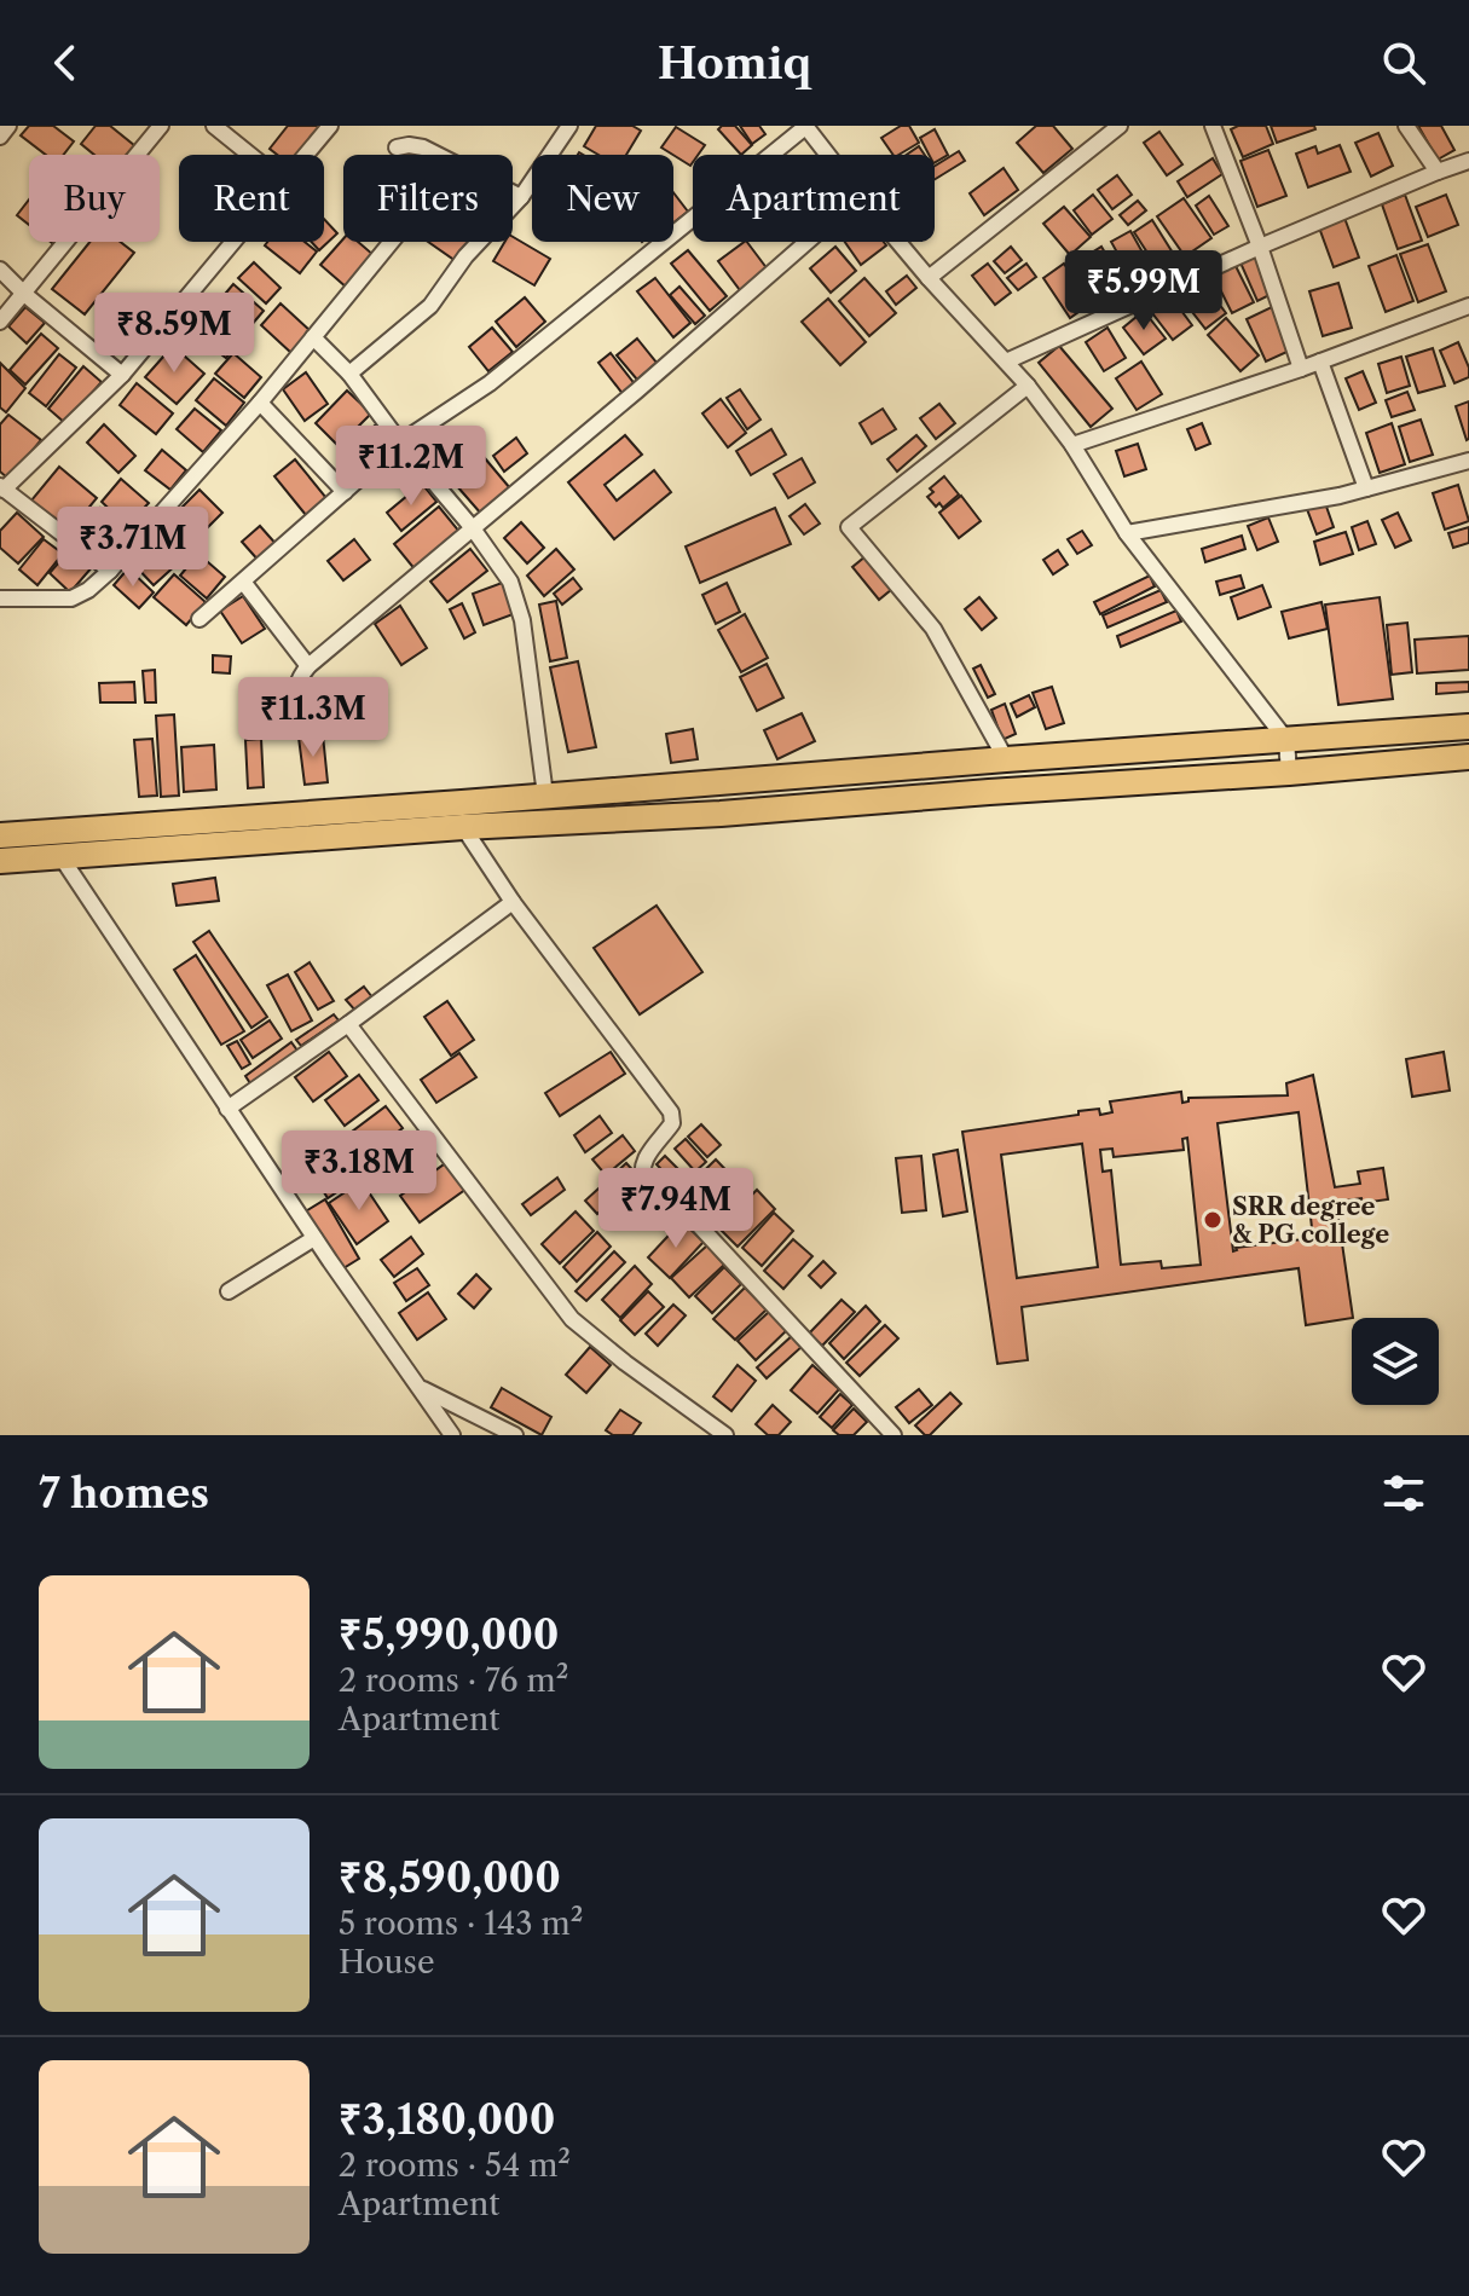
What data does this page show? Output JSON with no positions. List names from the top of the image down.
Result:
{
  "places": ["SRR degree & PG college"],
  "page": {
    "header": "Homiq",
    "chip": [
      "Buy",
      "Rent",
      "Filters",
      "New",
      "Apartment"
    ],
    "price": [
      "₹5.99M",
      "₹8.59M",
      "₹11.2M",
      "₹3.71M",
      "₹11.3M",
      "₹3.18M",
      "₹7.94M"
    ],
    "heading": "7 homes",
    "list": [
      {
        "name": "₹5,990,000",
        "note": "2 rooms · 76 m² · Apartment"
      },
      {
        "name": "₹8,590,000",
        "note": "5 rooms · 143 m² · House"
      },
      {
        "name": "₹3,180,000",
        "note": "2 rooms · 54 m² · Apartment"
      }
    ]
  }
}
